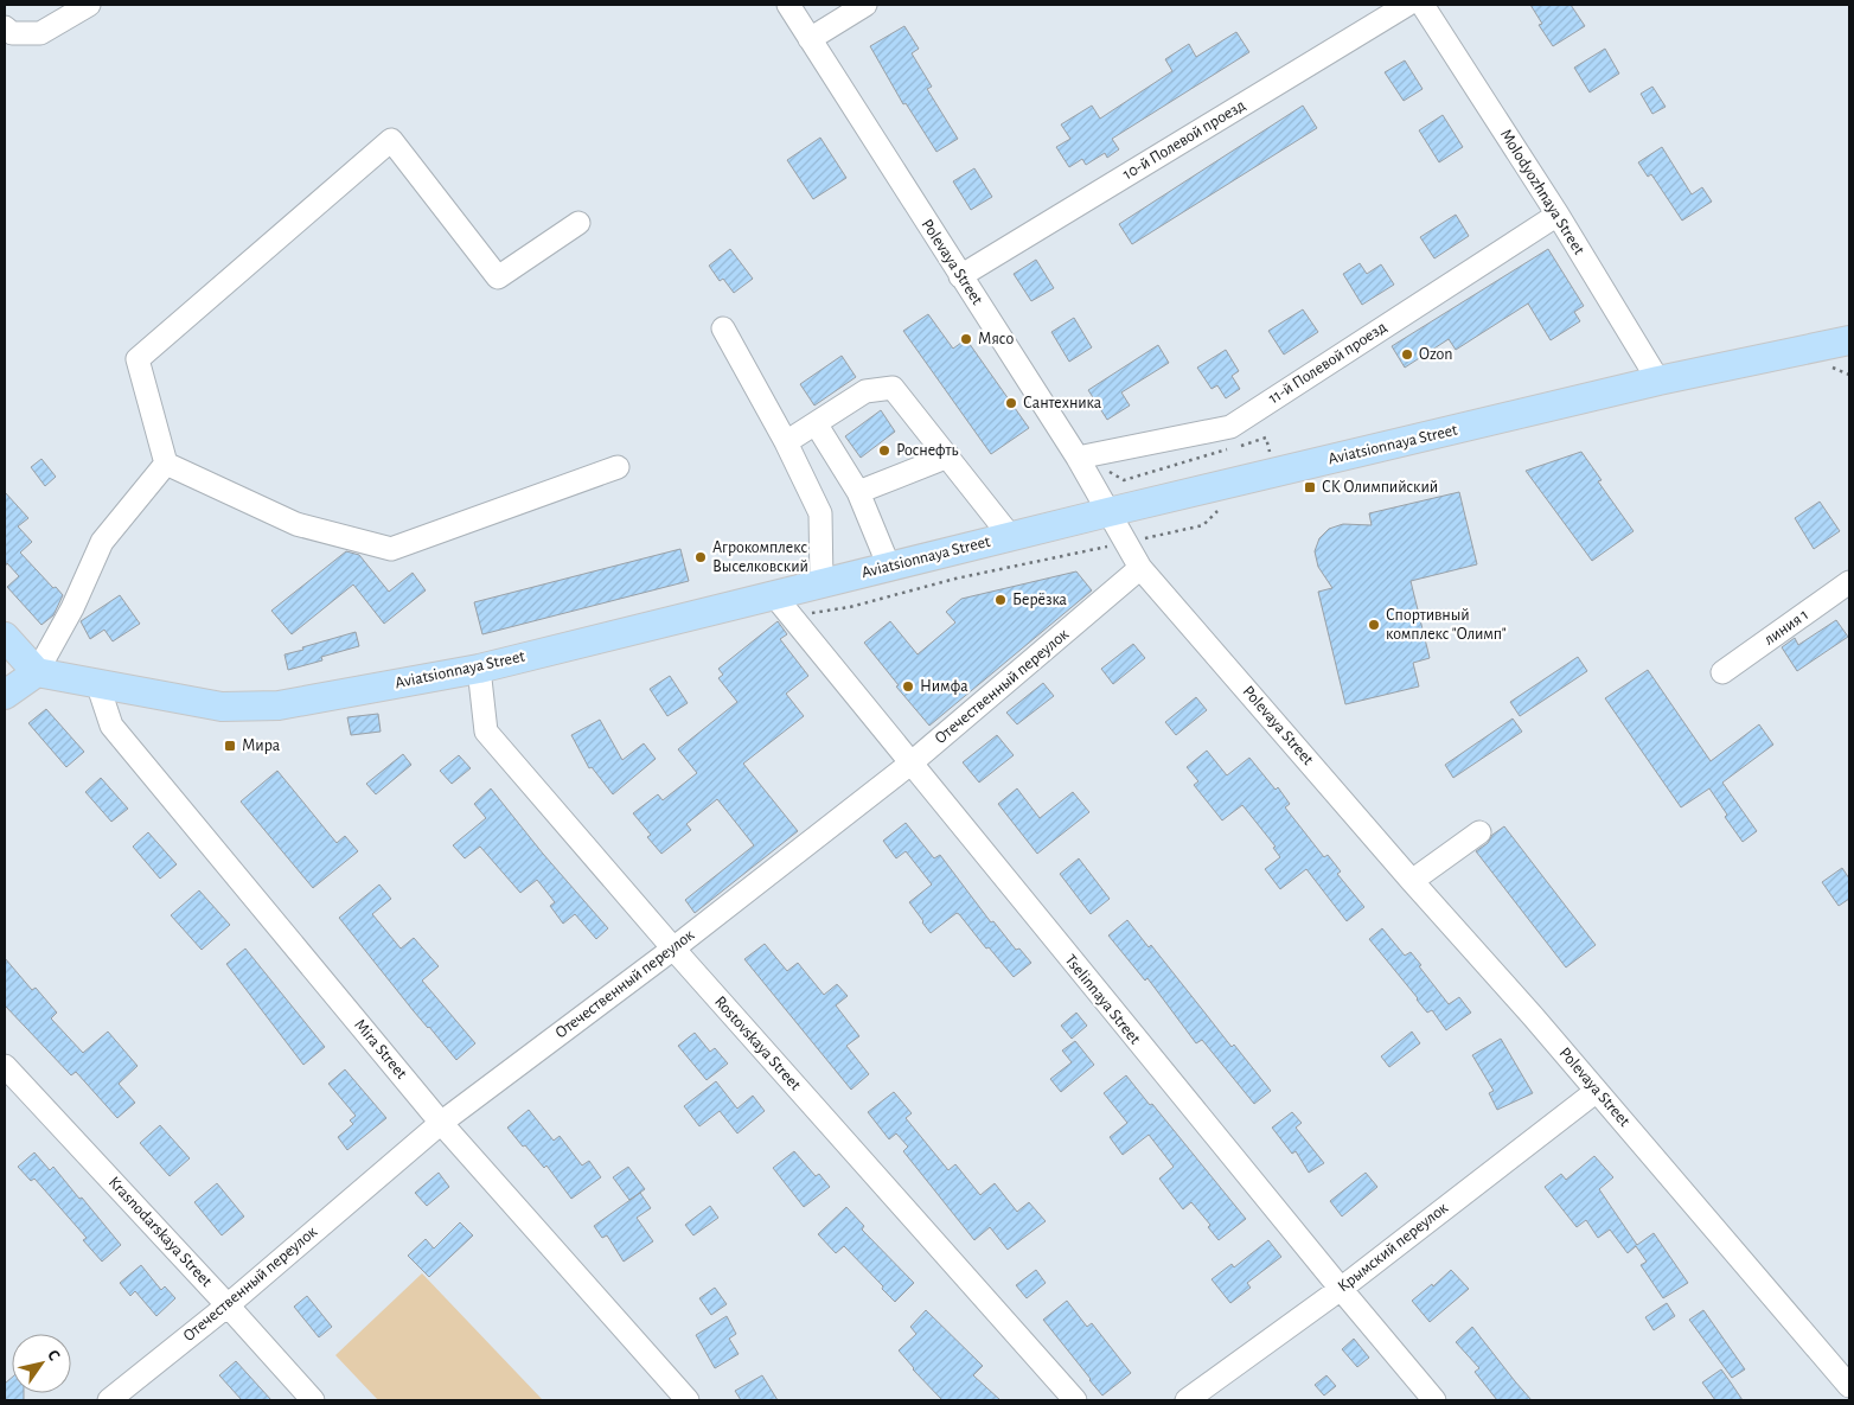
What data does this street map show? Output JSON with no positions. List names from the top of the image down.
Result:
{
  "streets": {
    "main road": ["Aviatsionnaya Street"],
    "street": [
      "10-й Полевой проезд",
      "Molodyozhnaya Street",
      "Polevaya Street",
      "11-й Полевой проезд",
      "линия 1",
      "Отечественный переулок",
      "Tselinnaya Street",
      "Rostovskaya Street",
      "Mira Street",
      "Krasnodarskaya Street",
      "Крымский переулок"
    ]
  },
  "crossings": [
    ["10-й Полевой проезд", "Polevaya Street"],
    ["Molodyozhnaya Street", "11-й Полевой проезд"],
    ["Molodyozhnaya Street", "Aviatsionnaya Street"],
    ["Polevaya Street", "11-й Полевой проезд"],
    ["Polevaya Street", "Aviatsionnaya Street"],
    ["Polevaya Street", "Отечественный переулок"],
    ["Polevaya Street", "Крымский переулок"],
    ["Aviatsionnaya Street", "Tselinnaya Street"],
    ["Aviatsionnaya Street", "Rostovskaya Street"],
    ["Aviatsionnaya Street", "Mira Street"],
    ["Отечественный переулок", "Tselinnaya Street"],
    ["Отечественный переулок", "Rostovskaya Street"],
    ["Отечественный переулок", "Mira Street"],
    ["Отечественный переулок", "Krasnodarskaya Street"],
    ["Tselinnaya Street", "Крымский переулок"]
  ],
  "places": {
    "other": [
      "Мясо",
      "Ozon",
      "Сантехника",
      "Роснефть",
      "Агрокомплекс Выселковский",
      "Берёзка",
      "Спортивный комплекс \"Олимп\"",
      "Нимфа"
    ],
    "transit": ["СК Олимпийский", "Мира"]
  },
  "north": "top right"
}
